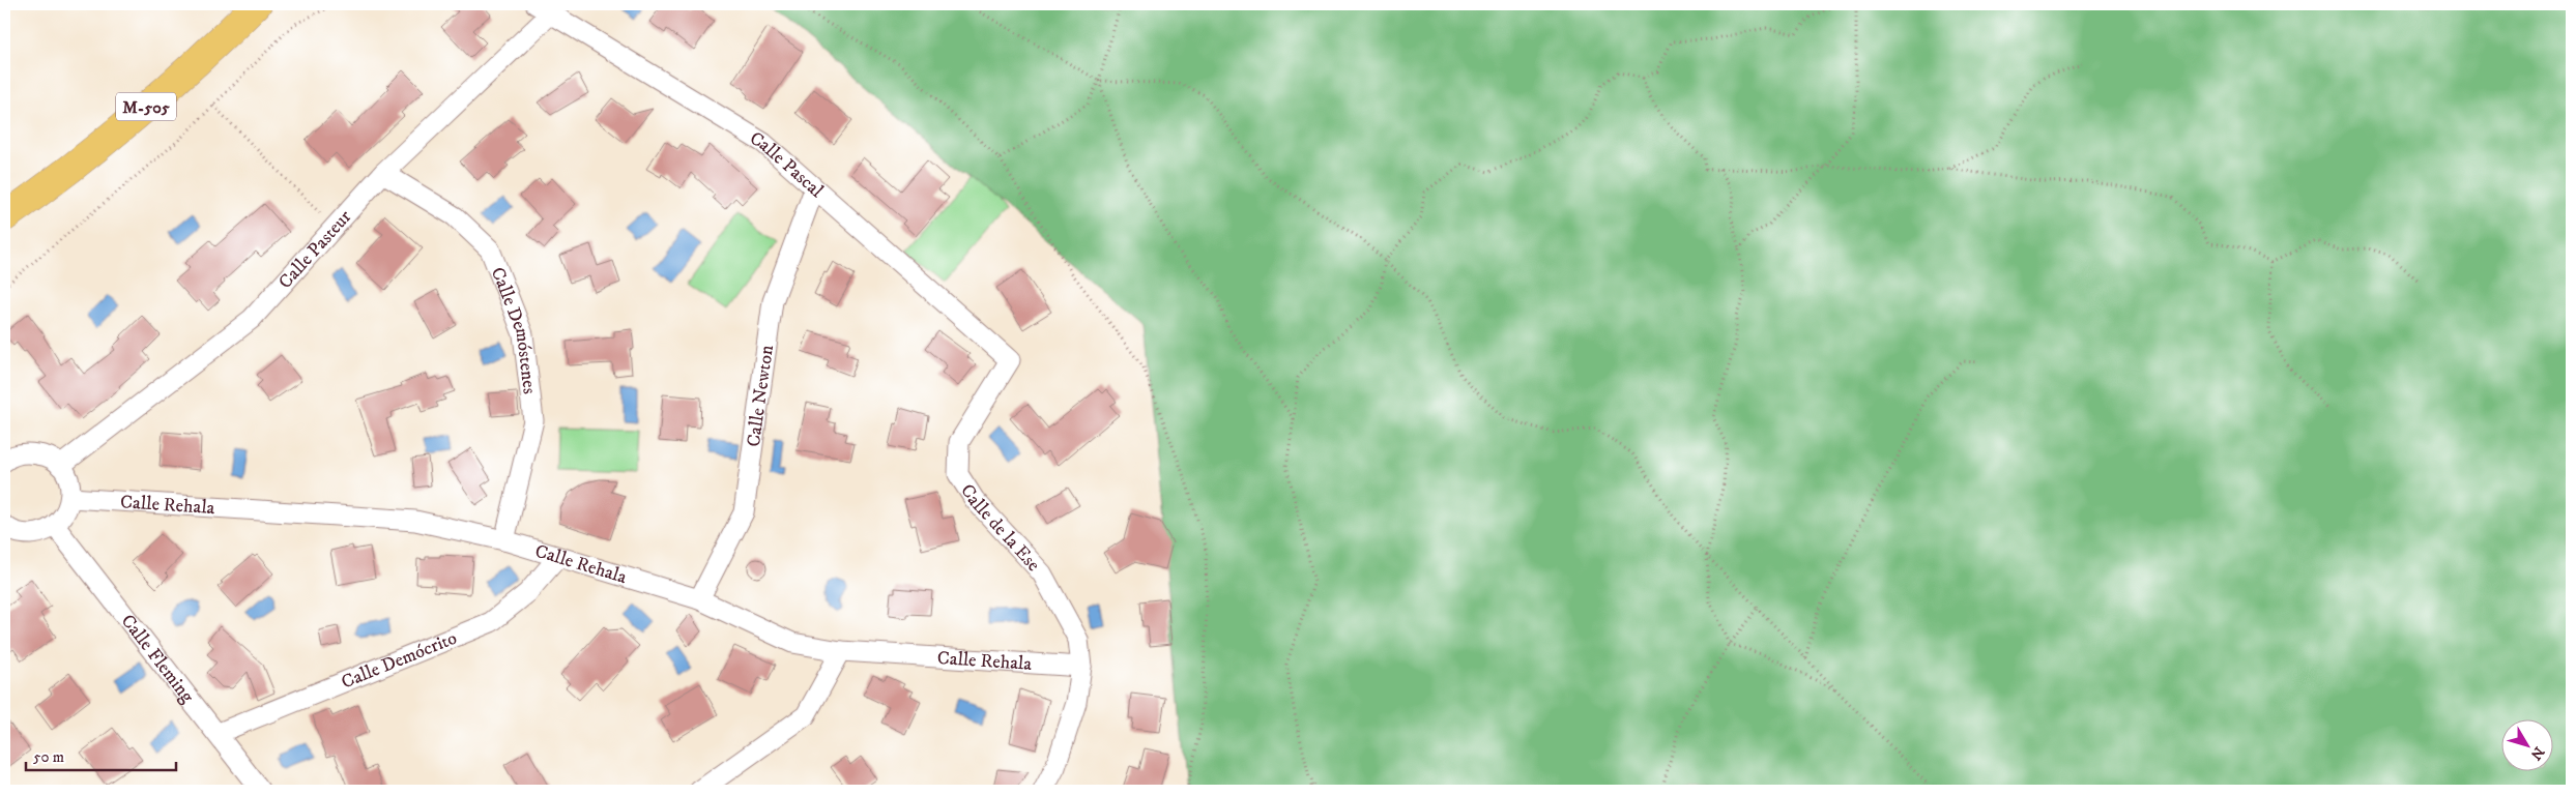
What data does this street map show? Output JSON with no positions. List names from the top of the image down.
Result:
{
  "streets": {
    "highway": ["M-505"],
    "street": [
      "Calle Pascal",
      "Calle Pasteur",
      "Calle Demóstenes",
      "Calle Newton",
      "Calle Rehala",
      "Calle de la Ese",
      "Calle Fleming",
      "Calle Demócrito"
    ]
  },
  "crossings": [
    ["Calle Pascal", "Calle Pasteur"],
    ["Calle Pascal", "Calle Newton"],
    ["Calle Pascal", "Calle de la Ese"],
    ["Calle Pasteur", "Calle Demóstenes"],
    ["Calle Demóstenes", "Calle Rehala"],
    ["Calle Newton", "Calle Rehala"],
    ["Calle Rehala", "Calle de la Ese"],
    ["Calle Rehala", "Calle Demócrito"],
    ["Calle Fleming", "Calle Demócrito"]
  ],
  "scale_bar": "50 m",
  "north": "bottom right"
}
